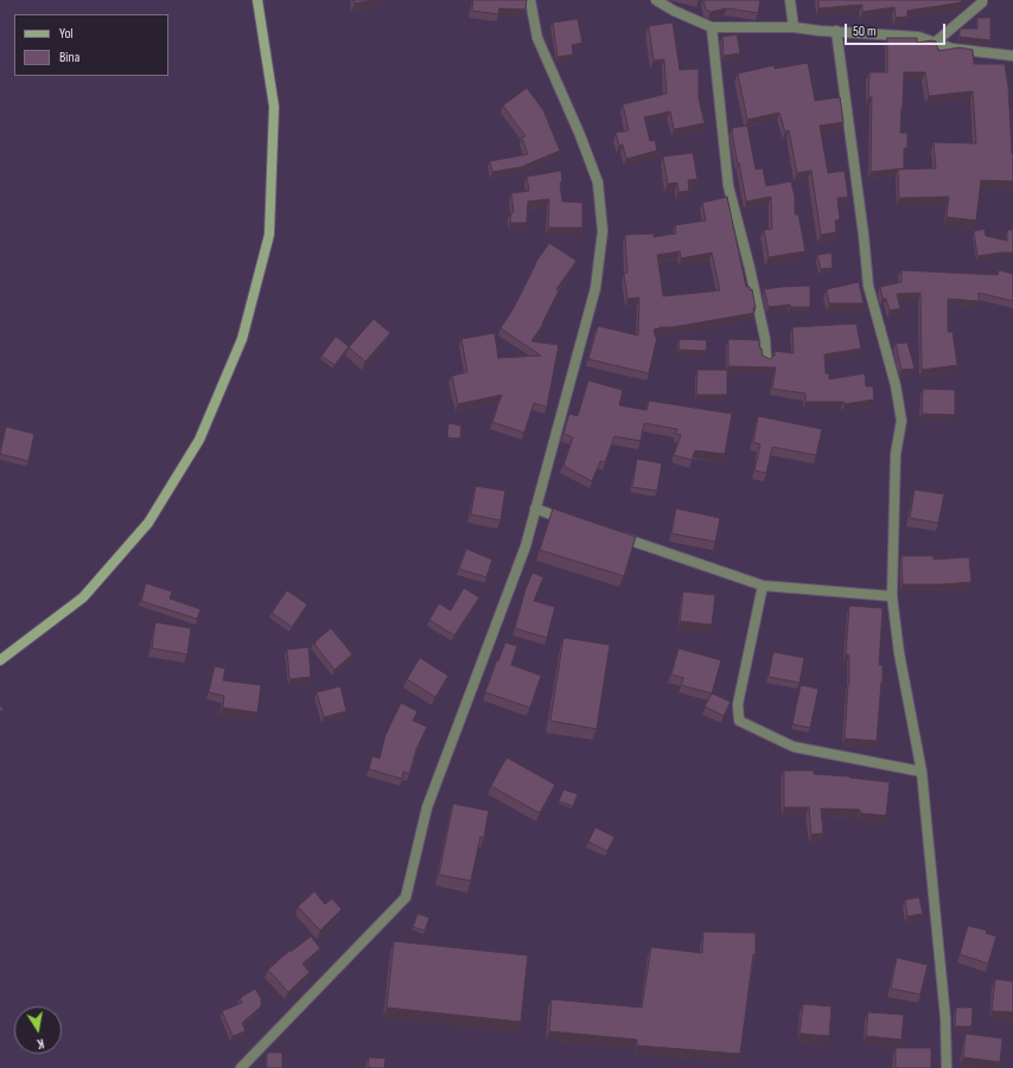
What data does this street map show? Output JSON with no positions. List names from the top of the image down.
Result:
{
  "legend": ["Yol", "Bina"],
  "scale_bar": "50 m",
  "north": "bottom"
}
